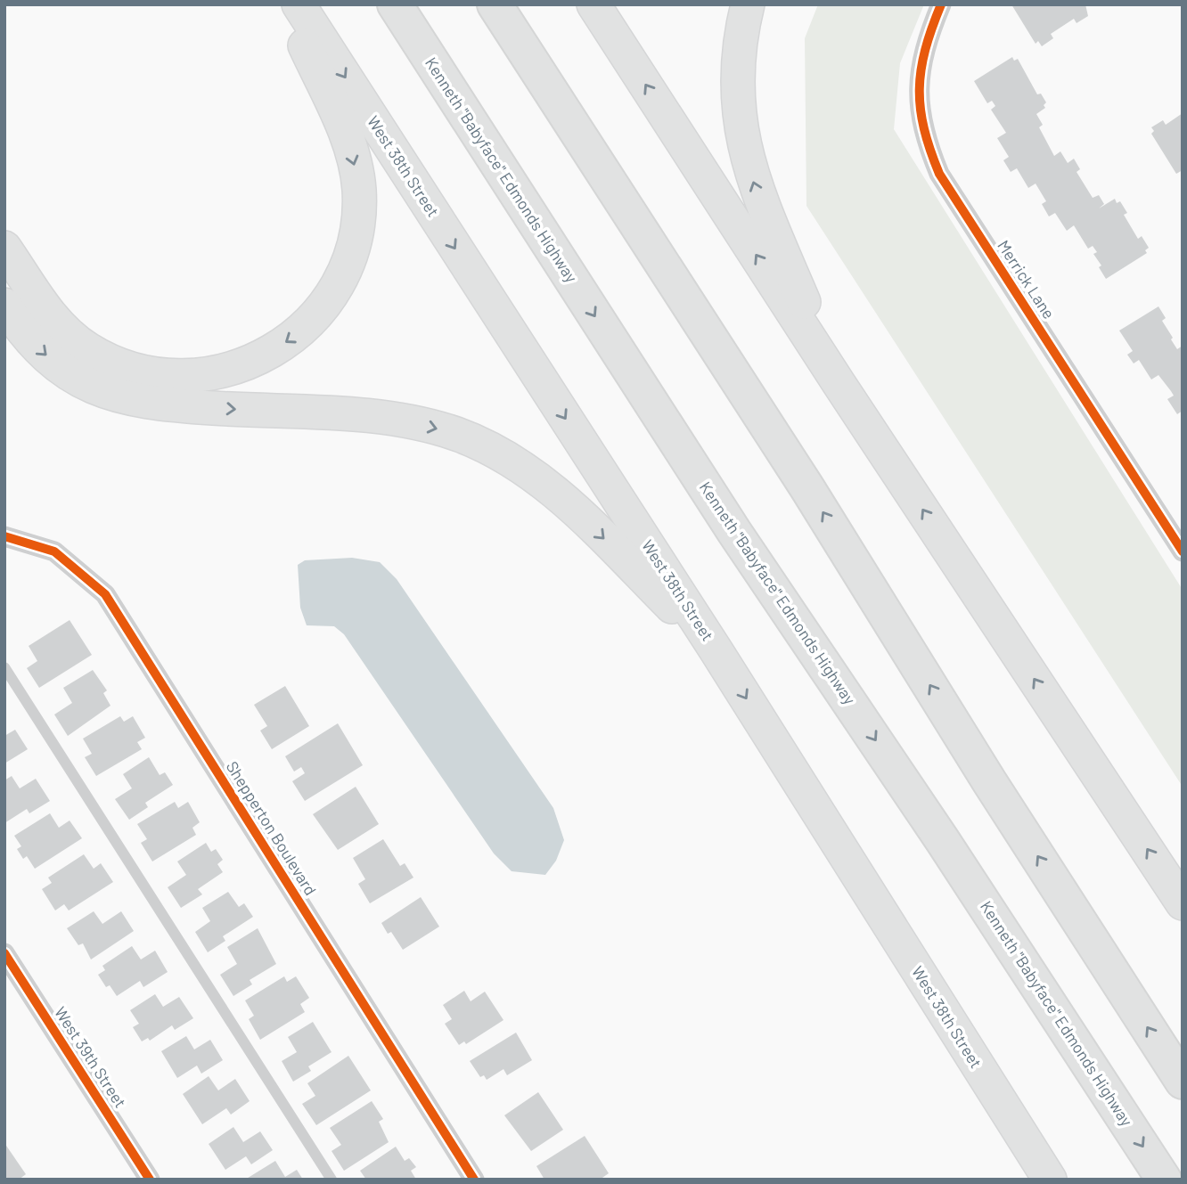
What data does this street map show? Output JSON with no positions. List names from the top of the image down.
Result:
{
  "streets": {
    "highway": ["Kenneth \"Babyface\" Edmonds Highway"],
    "main road": ["West 38th Street"],
    "street": ["Merrick Lane", "Shepperton Boulevard", "West 39th Street"]
  }
}
